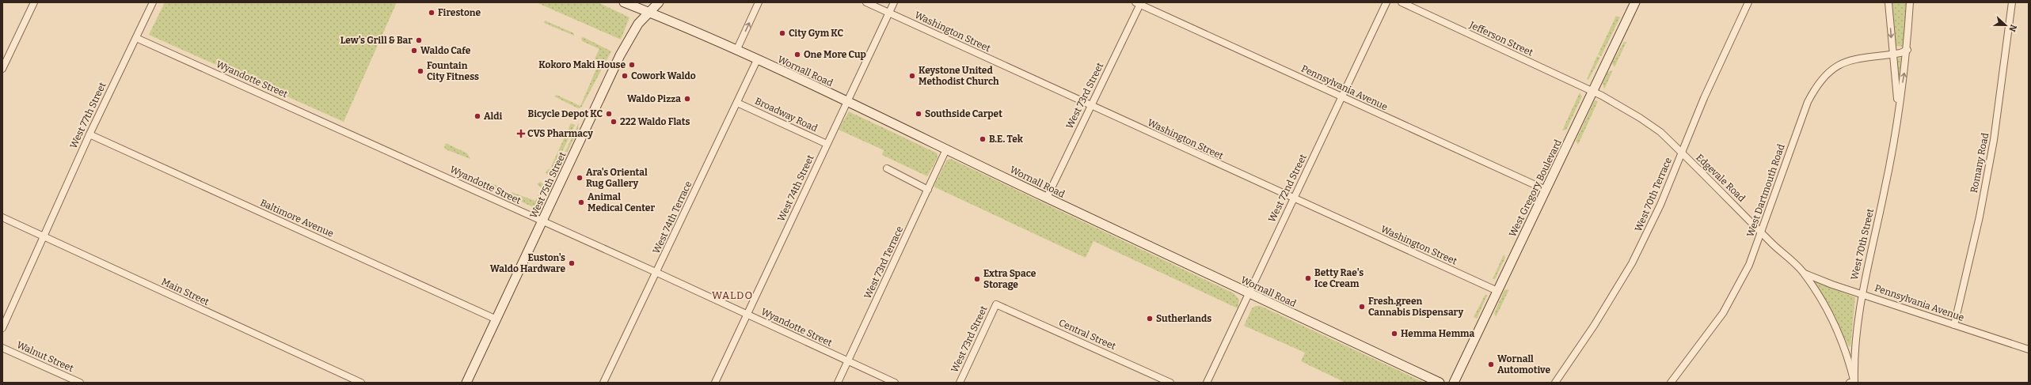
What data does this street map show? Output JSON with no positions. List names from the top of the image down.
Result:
{
  "streets": {
    "main road": ["Wornall Road", "West 75th Street", "West Gregory Boulevard"],
    "street": [
      "Washington Street",
      "Jefferson Street",
      "Wyandotte Street",
      "Pennsylvania Avenue",
      "West 73rd Street",
      "Broadway Road",
      "West 77th Street",
      "Romany Road",
      "Edgevale Road",
      "West 74th Street",
      "West 72nd Street",
      "West Dartmouth Road",
      "West 70th Terrace",
      "West 74th Terrace",
      "Baltimore Avenue",
      "West 70th Street",
      "West 73rd Terrace",
      "Main Street",
      "Central Street",
      "Walnut Street"
    ]
  },
  "crossings": [
    ["Washington Street", "West 73rd Street"],
    ["Washington Street", "West 74th Street"],
    ["Washington Street", "West 72nd Street"],
    ["Washington Street", "West Gregory Boulevard"],
    ["Jefferson Street", "Edgevale Road"],
    ["Jefferson Street", "West Gregory Boulevard"],
    ["Wornall Road", "West 73rd Street"],
    ["Wornall Road", "West 75th Street"],
    ["Wornall Road", "West 74th Street"],
    ["Wornall Road", "West 72nd Street"],
    ["Wornall Road", "West 74th Terrace"],
    ["Wornall Road", "West 73rd Terrace"],
    ["Wyandotte Street", "West 77th Street"],
    ["Wyandotte Street", "West 75th Street"],
    ["Wyandotte Street", "West 74th Street"],
    ["Wyandotte Street", "West 74th Terrace"],
    ["Wyandotte Street", "West 73rd Terrace"],
    ["Pennsylvania Avenue", "West 73rd Street"],
    ["Pennsylvania Avenue", "Romany Road"],
    ["Pennsylvania Avenue", "Edgevale Road"],
    ["Pennsylvania Avenue", "West 72nd Street"],
    ["Pennsylvania Avenue", "West Gregory Boulevard"],
    ["Pennsylvania Avenue", "West 70th Street"],
    ["West 73rd Street", "Central Street"],
    ["Broadway Road", "West 74th Street"],
    ["Broadway Road", "West 74th Terrace"],
    ["West 77th Street", "Baltimore Avenue"],
    ["West 77th Street", "Main Street"],
    ["Edgevale Road", "West Gregory Boulevard"],
    ["Edgevale Road", "West Dartmouth Road"],
    ["Edgevale Road", "West 70th Terrace"],
    ["Edgevale Road", "West 70th Street"],
    ["West 75th Street", "Baltimore Avenue"],
    ["West Dartmouth Road", "West 70th Street"]
  ],
  "districts": ["WALDO"],
  "places": {
    "other": [
      "Firestone",
      "City Gym KC",
      "Lew's Grill & Bar",
      "Waldo Cafe",
      "One More Cup",
      "Kokoro Maki House",
      "Fountain City Fitness",
      "Cowork Waldo",
      "Keystone United Methodist Church",
      "Waldo Pizza",
      "Bicycle Depot KC",
      "Southside Carpet",
      "Aldi",
      "222 Waldo Flats",
      "B.E. Tek",
      "Ara's Oriental Rug Gallery",
      "Animal Medical Center",
      "Euston's Waldo Hardware",
      "Betty Rae's Ice Cream",
      "Extra Space Storage",
      "Fresh.green Cannabis Dispensary",
      "Sutherlands",
      "Hemma Hemma",
      "Wornall Automotive"
    ],
    "health": ["CVS Pharmacy"]
  },
  "north": "right"
}
